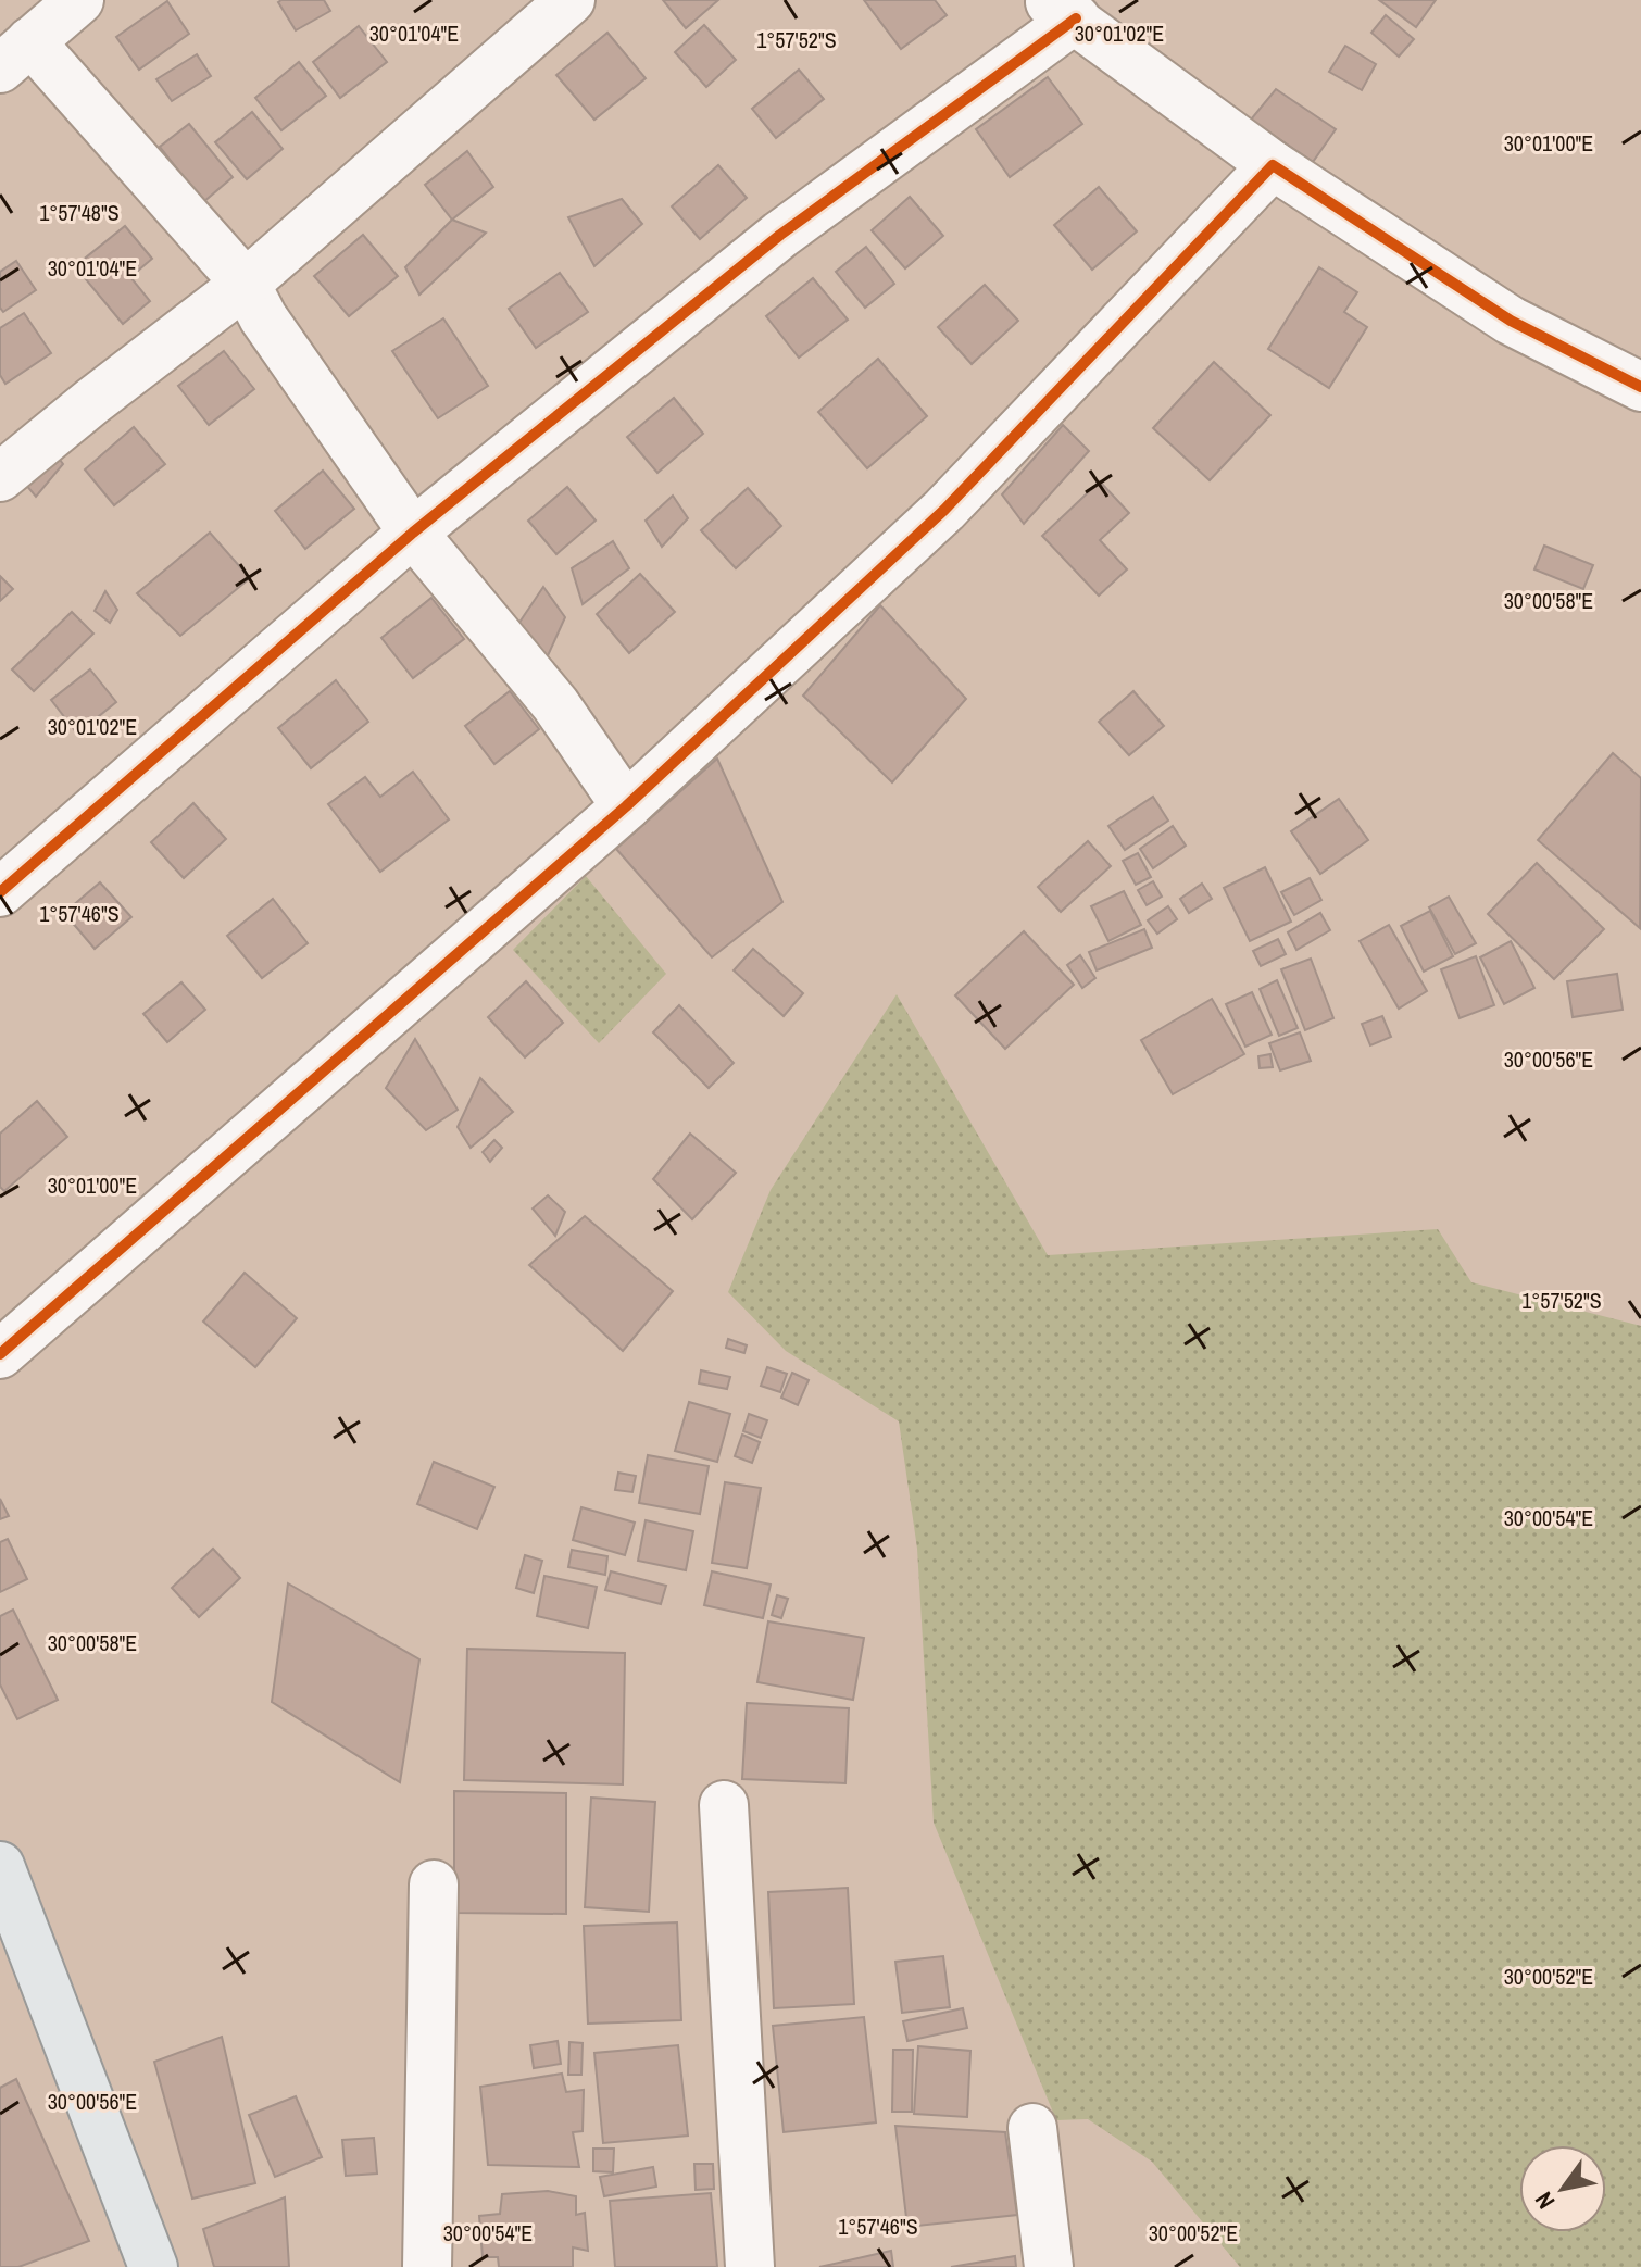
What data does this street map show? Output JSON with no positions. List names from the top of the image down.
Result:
{
  "north": "bottom left",
  "coordinates": [
    "30°01'04\"E",
    "30°01'02\"E",
    "1°57'52\"S",
    "30°01'00\"E",
    "1°57'48\"S",
    "30°00'58\"E",
    "1°57'46\"S",
    "30°00'56\"E",
    "30°00'54\"E",
    "30°00'52\"E"
  ]
}
